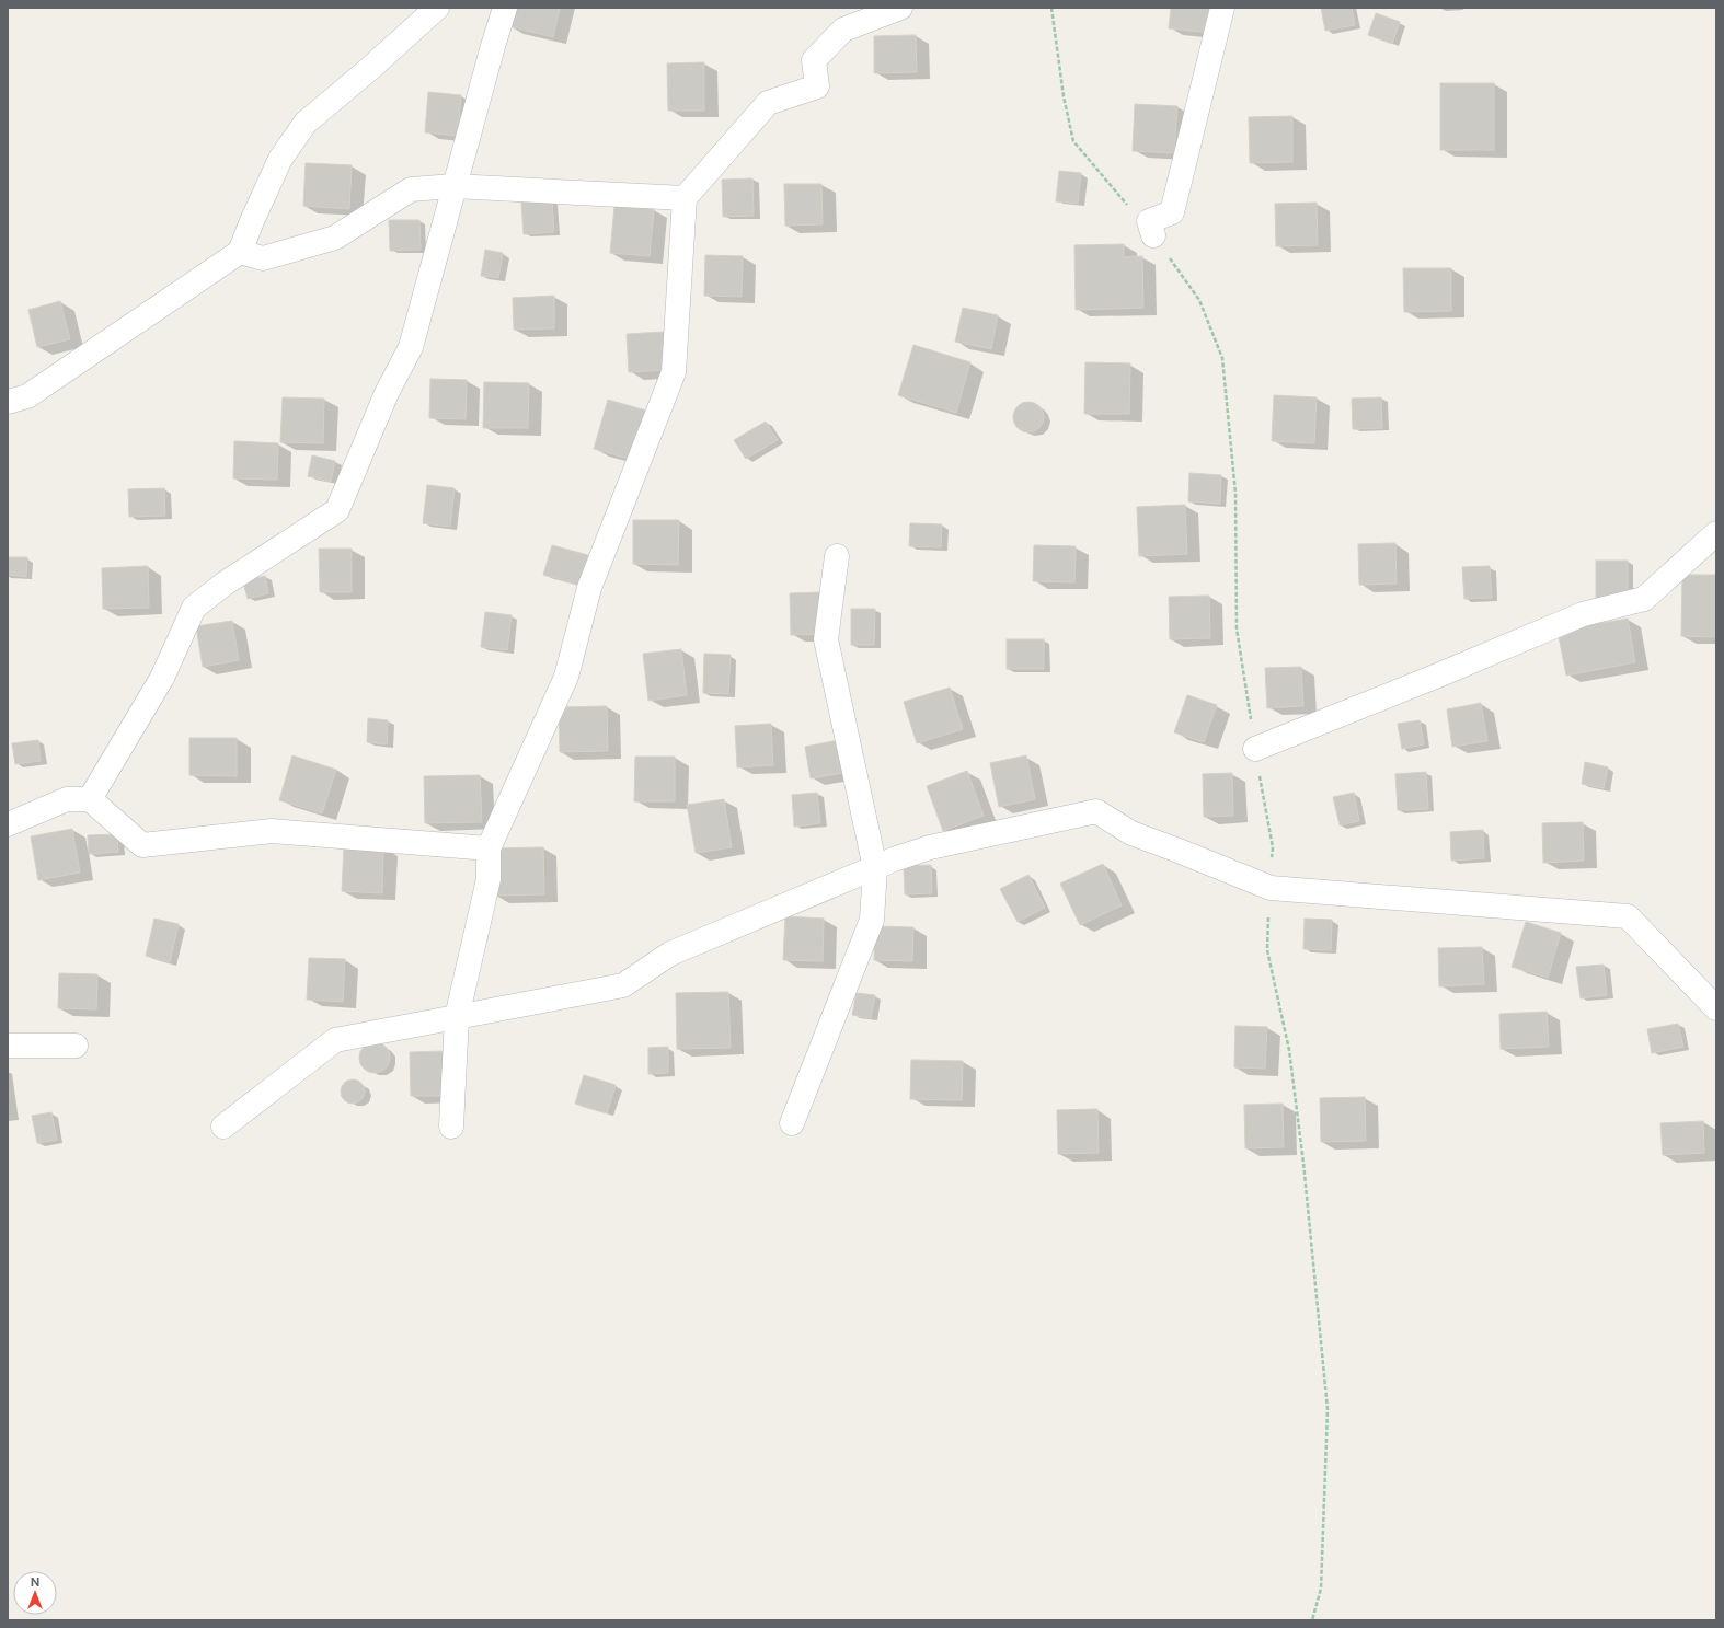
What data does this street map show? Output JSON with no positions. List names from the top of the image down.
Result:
{
  "north": "top"
}
